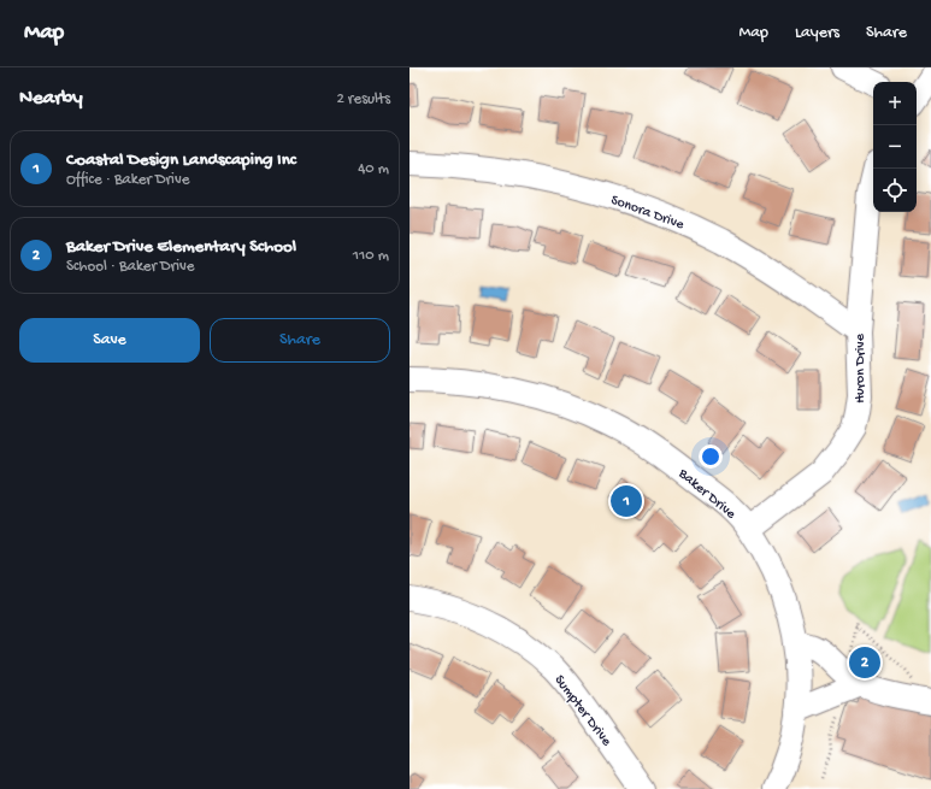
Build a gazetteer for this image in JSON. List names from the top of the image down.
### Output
{
  "streets": {
    "street": [
      "Sonora Drive",
      "Huron Drive",
      "Baker Drive",
      "Sumpter Drive"
    ]
  },
  "crossings": [
    ["Sonora Drive", "Huron Drive"],
    ["Huron Drive", "Baker Drive"]
  ],
  "page": {
    "header": "Map",
    "nav": ["Map", "Layers", "Share"],
    "heading": ["Nearby", "2 results"],
    "map_buttons": ["+", "−"],
    "list": [
      {
        "mark": "1",
        "name": "Coastal Design Landscaping Inc",
        "note": "Office · Baker Drive",
        "value": "40 m"
      },
      {
        "mark": "2",
        "name": "Baker Drive Elementary School",
        "note": "School · Baker Drive",
        "value": "110 m"
      }
    ],
    "buttons": ["Save", "Share"],
    "pins": ["1", "2"]
  }
}
